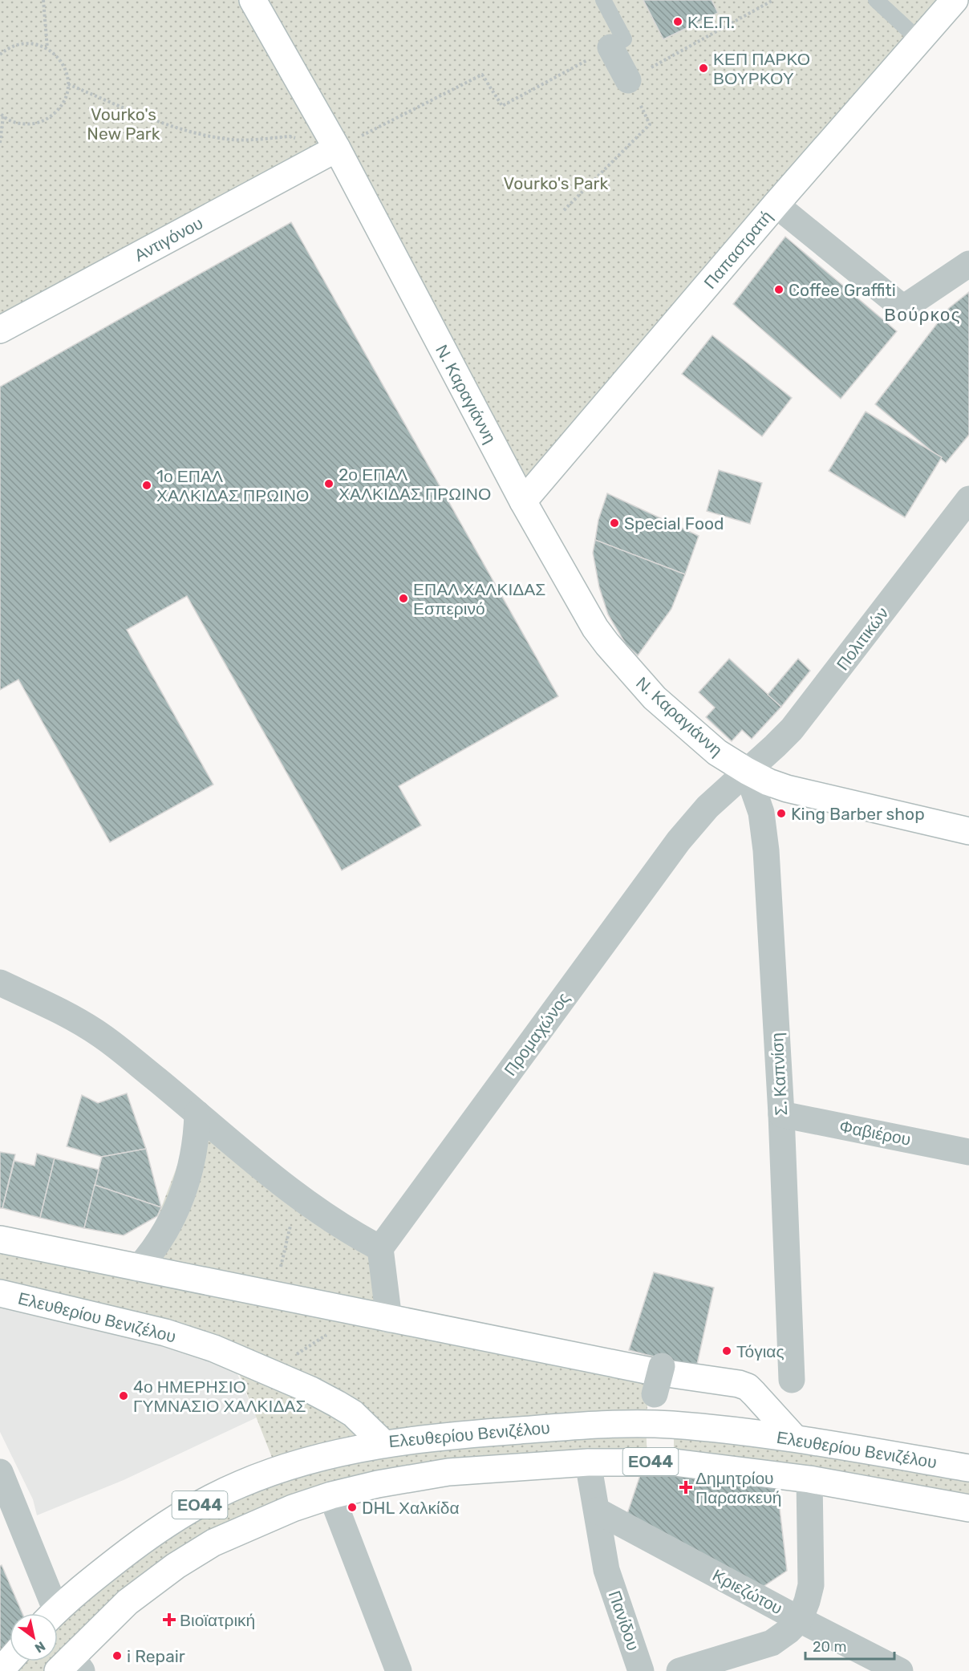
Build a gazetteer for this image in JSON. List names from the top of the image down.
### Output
{
  "streets": {
    "street": [
      "Αντιγόνου",
      "Παπαστρατή",
      "Ν. Καραγιάννη",
      "Πολιτικών",
      "Προμαχώνος",
      "Σ. Καπνίση",
      "Φαβιέρου",
      "Ελευθερίου Βενιζέλου",
      "ΕΟ44",
      "Κριεζώτου",
      "Πανίδου"
    ]
  },
  "crossings": [
    ["Αντιγόνου", "Ν. Καραγιάννη"],
    ["Παπαστρατή", "Ν. Καραγιάννη"],
    ["Ν. Καραγιάννη", "Πολιτικών"],
    ["Ν. Καραγιάννη", "Προμαχώνος"],
    ["Ν. Καραγιάννη", "Σ. Καπνίση"],
    ["Πολιτικών", "Προμαχώνος"],
    ["Πολιτικών", "Σ. Καπνίση"],
    ["Προμαχώνος", "Σ. Καπνίση"],
    ["Σ. Καπνίση", "Φαβιέρου"],
    ["Ελευθερίου Βενιζέλου", "ΕΟ44"],
    ["ΕΟ44", "Πανίδου"],
    ["Κριεζώτου", "Πανίδου"]
  ],
  "districts": ["Βούρκος"],
  "parks": ["Vourko's New Park", "Vourko's Park"],
  "places": {
    "other": [
      "Κ.Ε.Π.",
      "ΚΕΠ ΠΑΡΚΟ ΒΟΥΡΚΟΥ",
      "Coffee Graffiti",
      "2ο ΕΠΑΛ ΧΑΛΚΙΔΑΣ ΠΡΩΙΝΟ",
      "1ο ΕΠΑΛ ΧΑΛΚΙΔΑΣ ΠΡΩΙΝΟ",
      "Special Food",
      "ΕΠΑΛ ΧΑΛΚΙΔΑΣ Εσπερινό",
      "King Barber shop",
      "Τόγιας",
      "4ο ΗΜΕΡΗΣΙΟ ΓΥΜΝΑΣΙΟ ΧΑΛΚΙΔΑΣ",
      "DHL Χαλκίδα",
      "i Repair"
    ],
    "health": ["Δημητρίου Παρασκευή", "Βιοϊατρική"]
  },
  "scale_bar": "20 m",
  "north": "bottom right"
}
